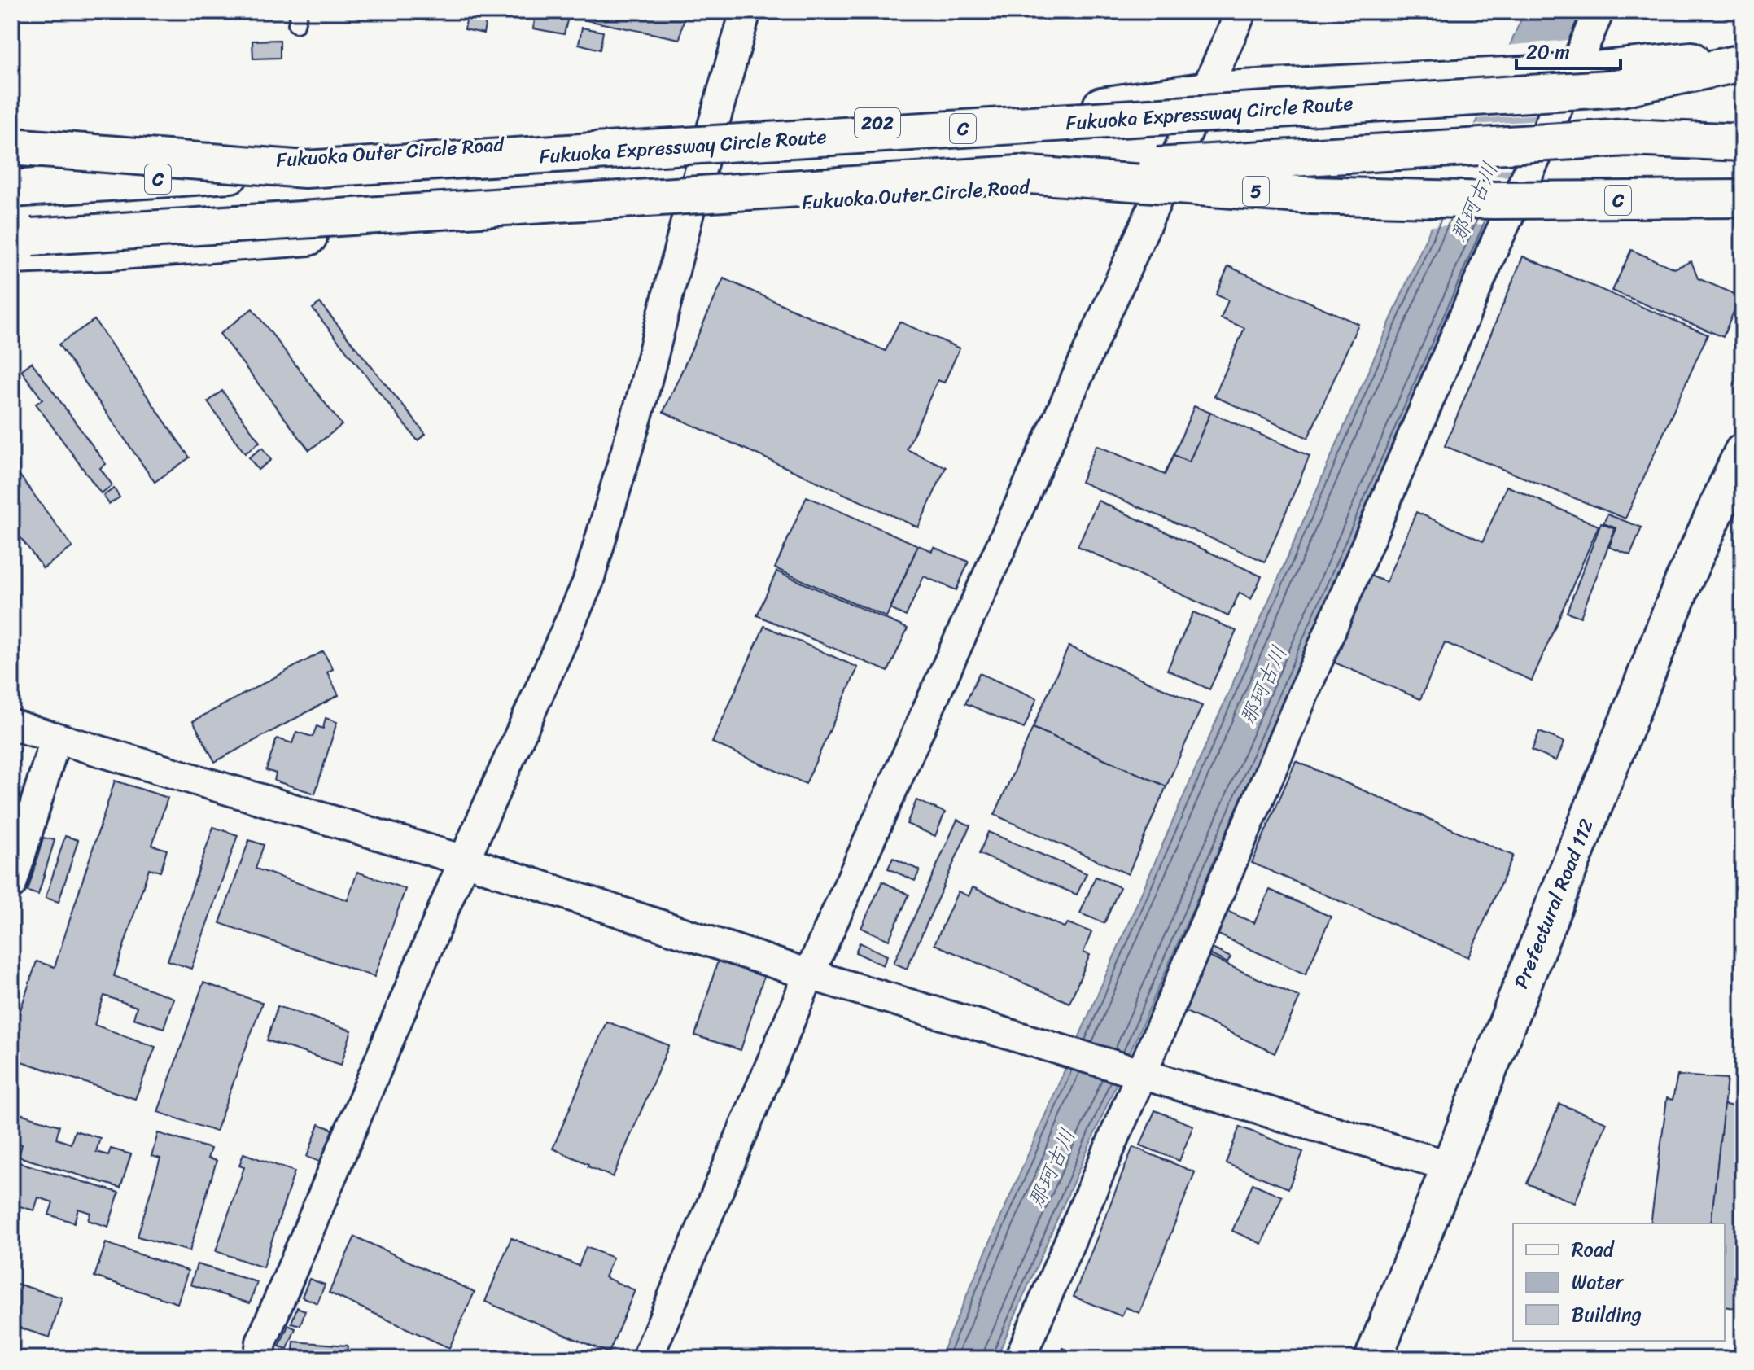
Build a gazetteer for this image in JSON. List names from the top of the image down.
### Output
{
  "streets": {
    "main road": [
      "Fukuoka Expressway Circle Route",
      "202",
      "C",
      "Fukuoka Outer Circle Road",
      "5",
      "Prefectural Road 112"
    ]
  },
  "crossings": [
    ["C", "5"]
  ],
  "water": ["那珂古川"],
  "legend": ["Road", "Water", "Building"],
  "scale_bar": "20 m"
}
